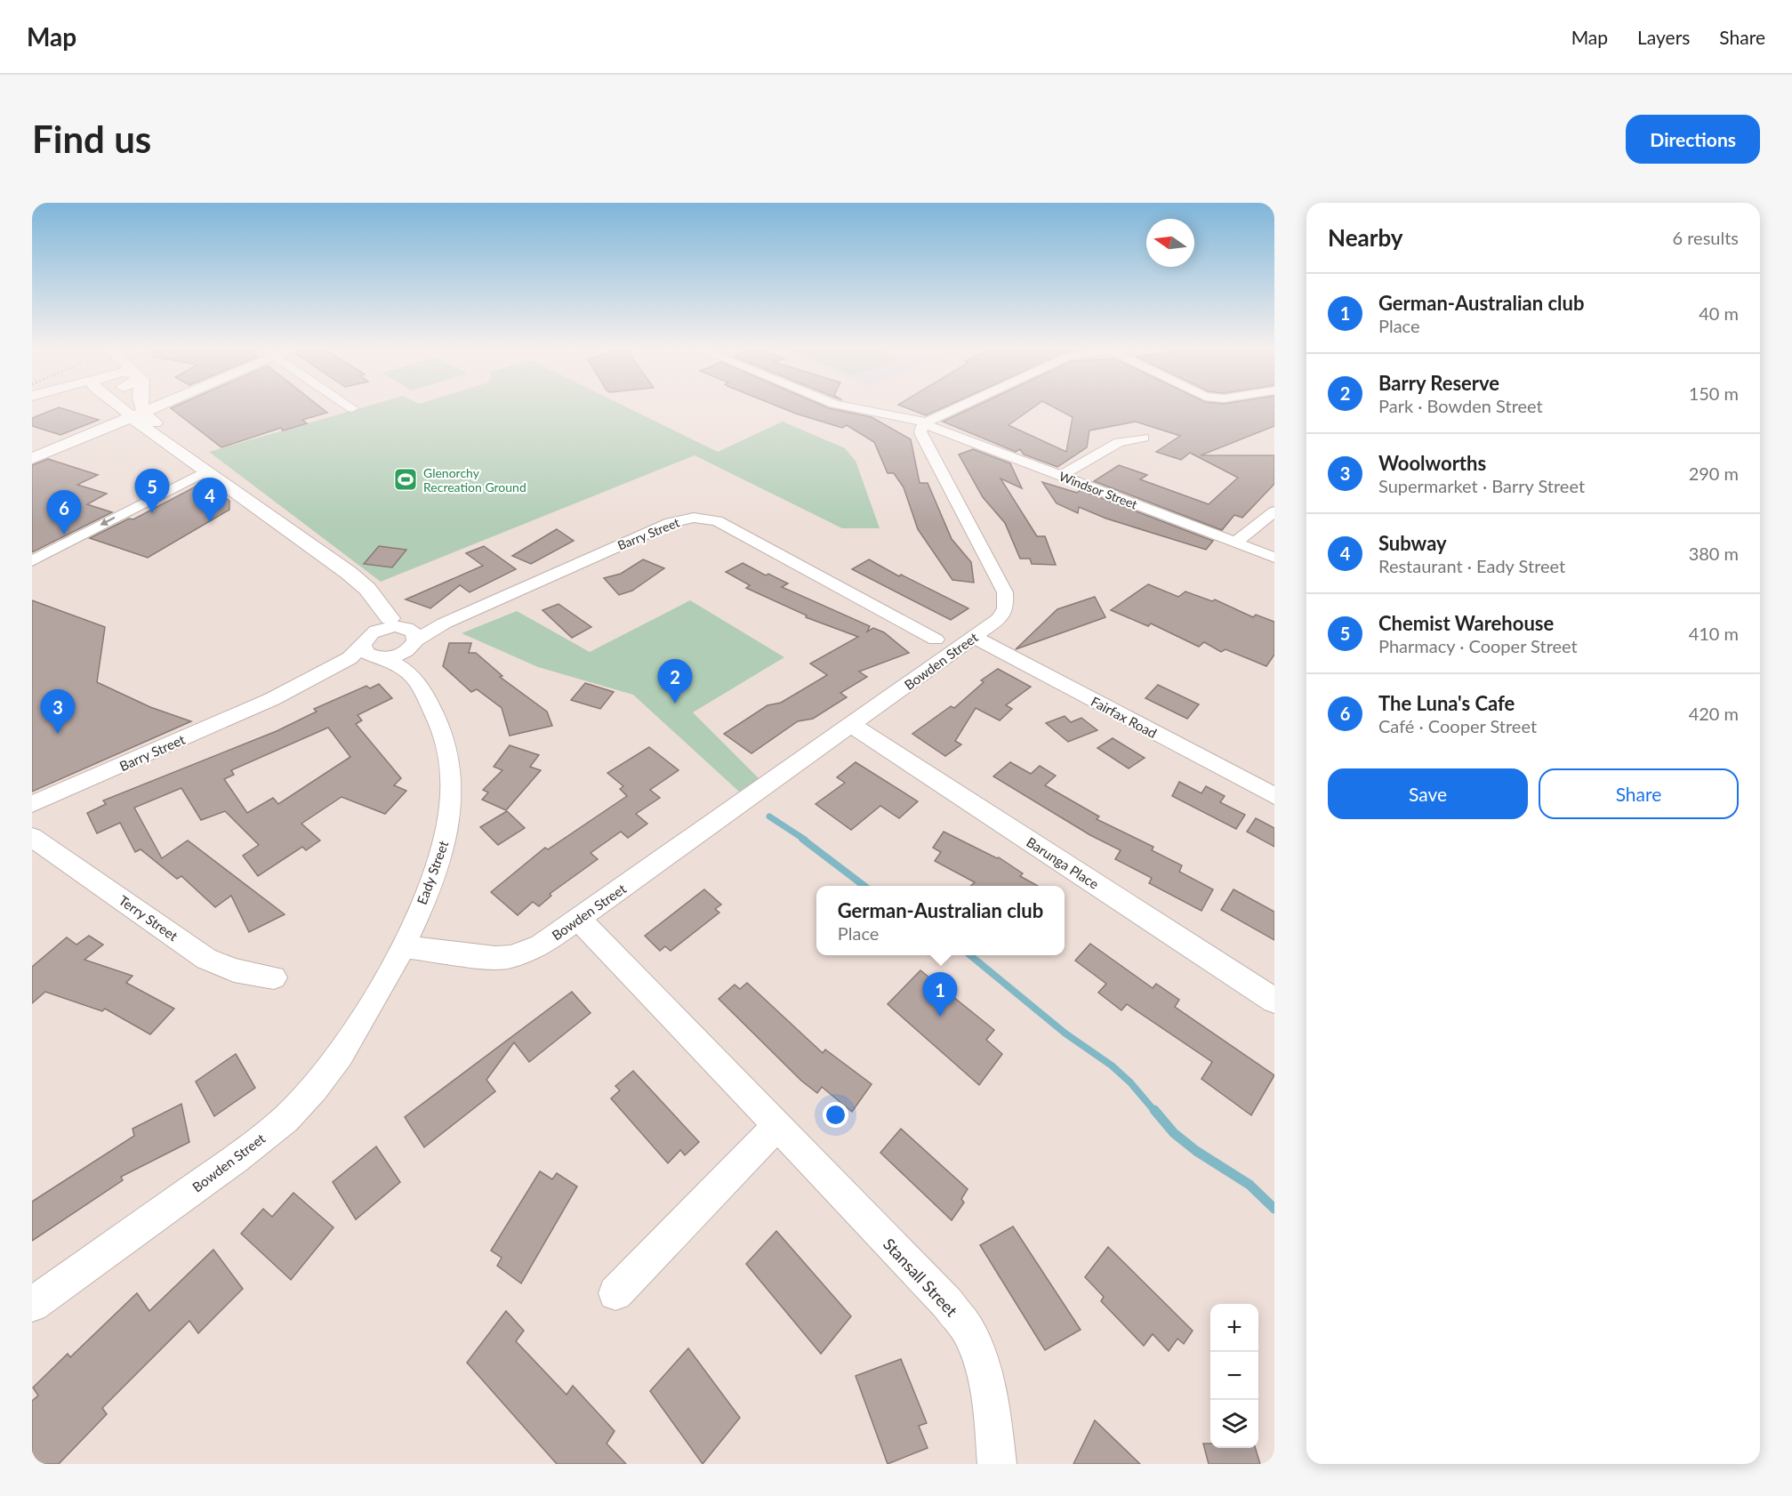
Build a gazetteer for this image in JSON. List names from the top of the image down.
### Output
{
  "streets": {
    "main road": ["Eady Street"],
    "street": [
      "Windsor Street",
      "Barry Street",
      "Bowden Street",
      "Fairfax Road",
      "Barunga Place",
      "Terry Street",
      "Stansall Street"
    ]
  },
  "crossings": [
    ["Windsor Street", "Bowden Street"],
    ["Barry Street", "Eady Street"],
    ["Bowden Street", "Fairfax Road"],
    ["Bowden Street", "Barunga Place"],
    ["Bowden Street", "Eady Street"],
    ["Bowden Street", "Stansall Street"]
  ],
  "places": {
    "sports": ["Glenorchy Recreation Ground"]
  },
  "north": "left",
  "page": {
    "header": "Map",
    "nav": ["Map", "Layers", "Share"],
    "buttons": [
      "Directions",
      ["Save", "Share"]
    ],
    "title": "Find us",
    "heading": ["Nearby", "6 results"],
    "list": [
      {
        "mark": "1",
        "name": "German-Australian club",
        "note": "Place",
        "value": "40 m"
      },
      {
        "mark": "2",
        "name": "Barry Reserve",
        "note": "Park · Bowden Street",
        "value": "150 m"
      },
      {
        "mark": "3",
        "name": "Woolworths",
        "note": "Supermarket · Barry Street",
        "value": "290 m"
      },
      {
        "mark": "4",
        "name": "Subway",
        "note": "Restaurant · Eady Street",
        "value": "380 m"
      },
      {
        "mark": "5",
        "name": "Chemist Warehouse",
        "note": "Pharmacy · Cooper Street",
        "value": "410 m"
      },
      {
        "mark": "6",
        "name": "The Luna's Cafe",
        "note": "Café · Cooper Street",
        "value": "420 m"
      }
    ],
    "pins": [
      "5",
      "4",
      "6",
      "2",
      "3",
      "1"
    ],
    "popup": ["German-Australian club", "Place"],
    "map_buttons": ["+", "−"]
  }
}
